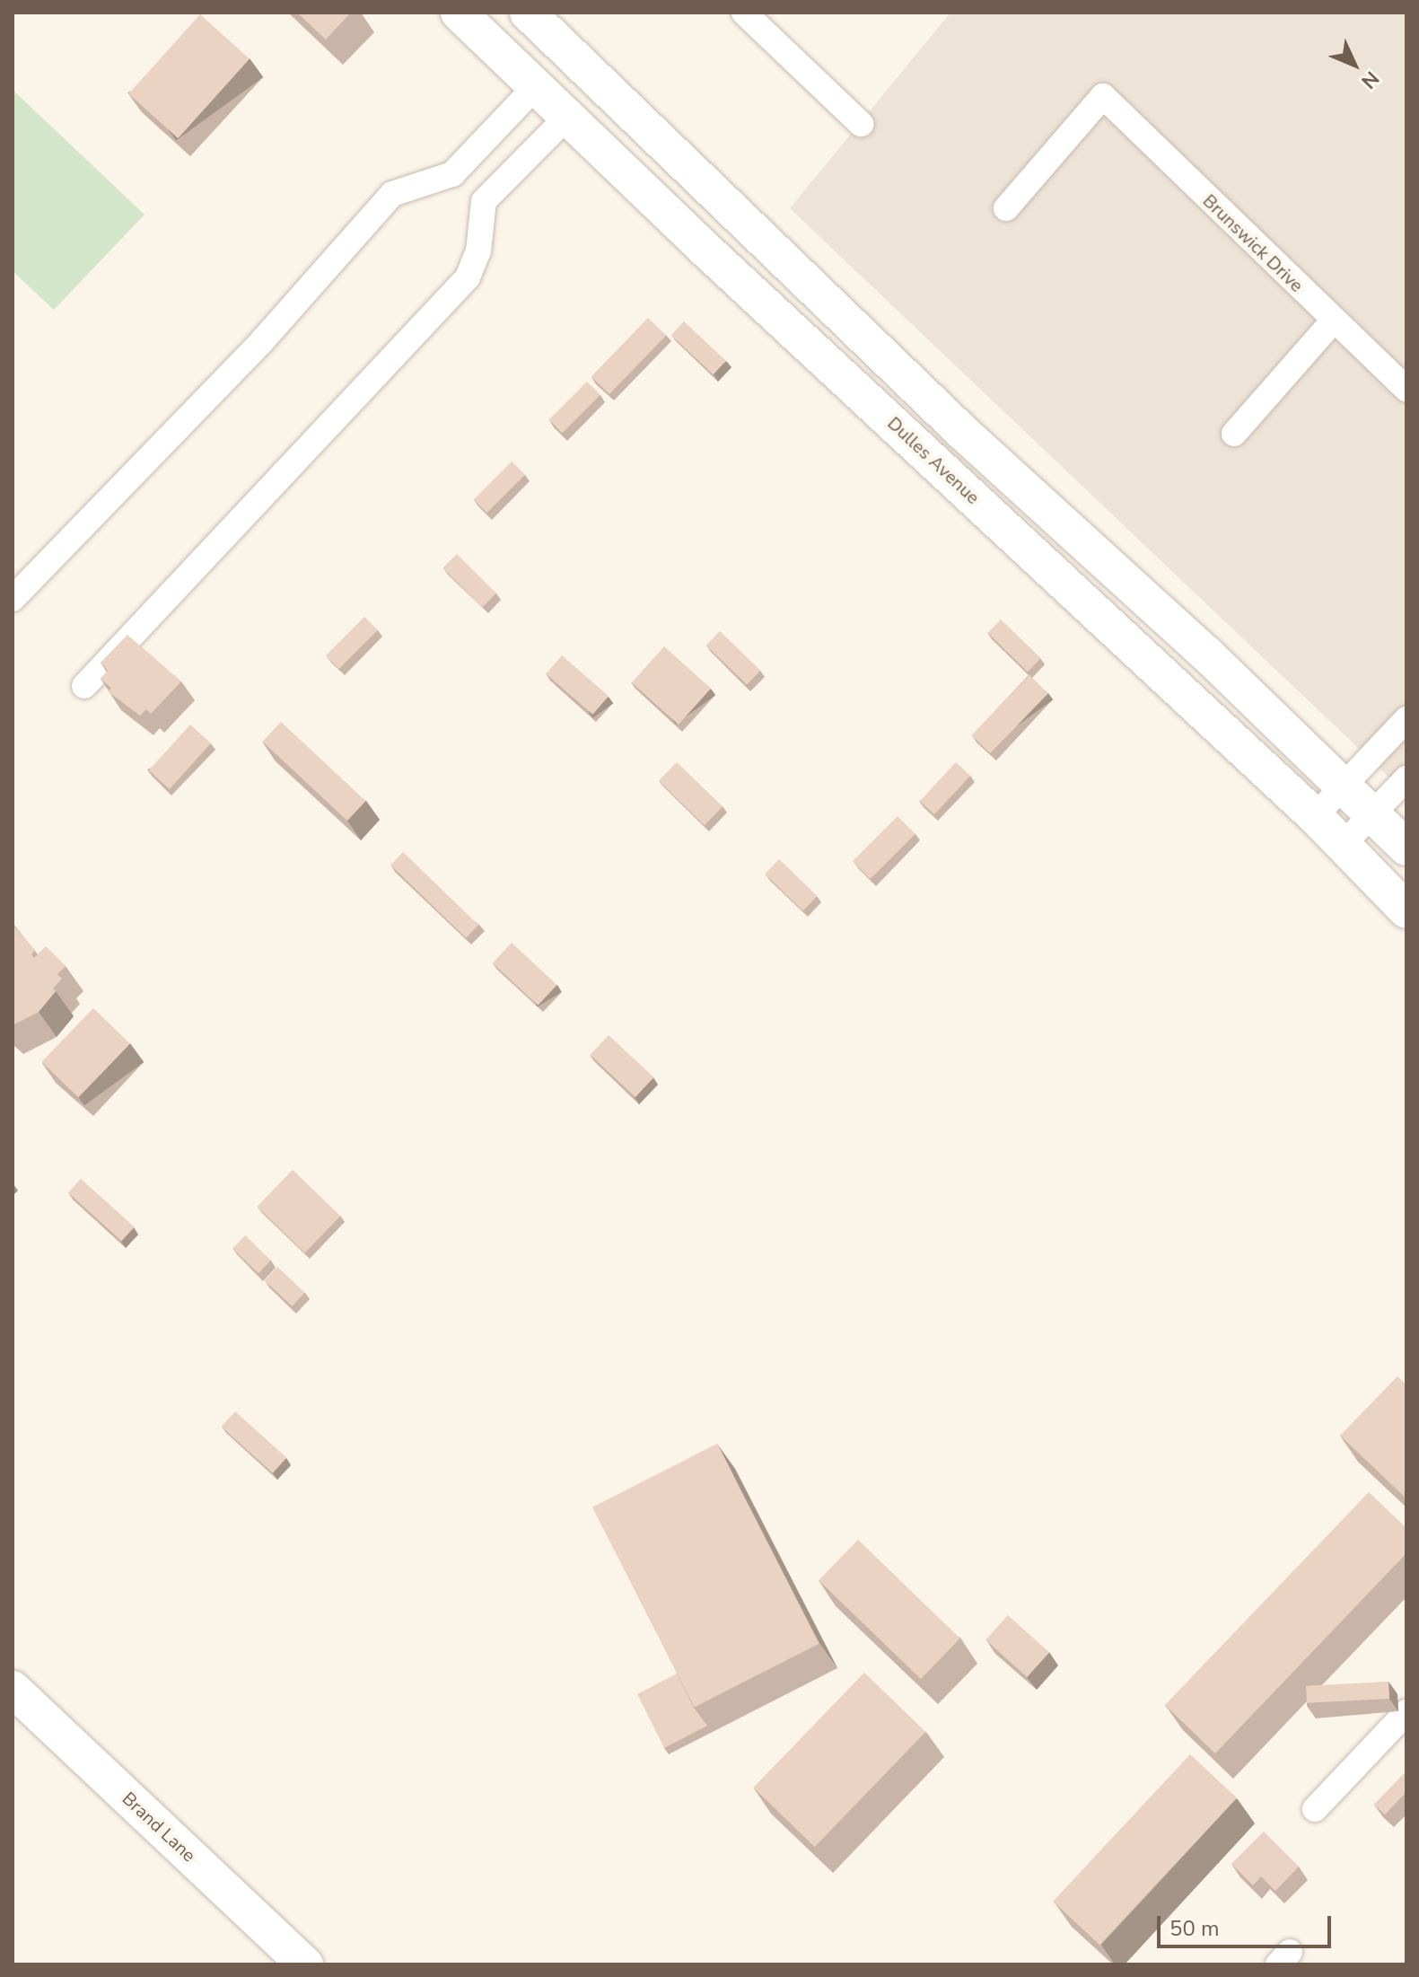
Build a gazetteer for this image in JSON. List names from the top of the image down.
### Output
{
  "streets": {
    "main road": ["Dulles Avenue", "Brand Lane"],
    "street": ["Brunswick Drive"]
  },
  "scale_bar": "50 m",
  "north": "bottom right"
}
